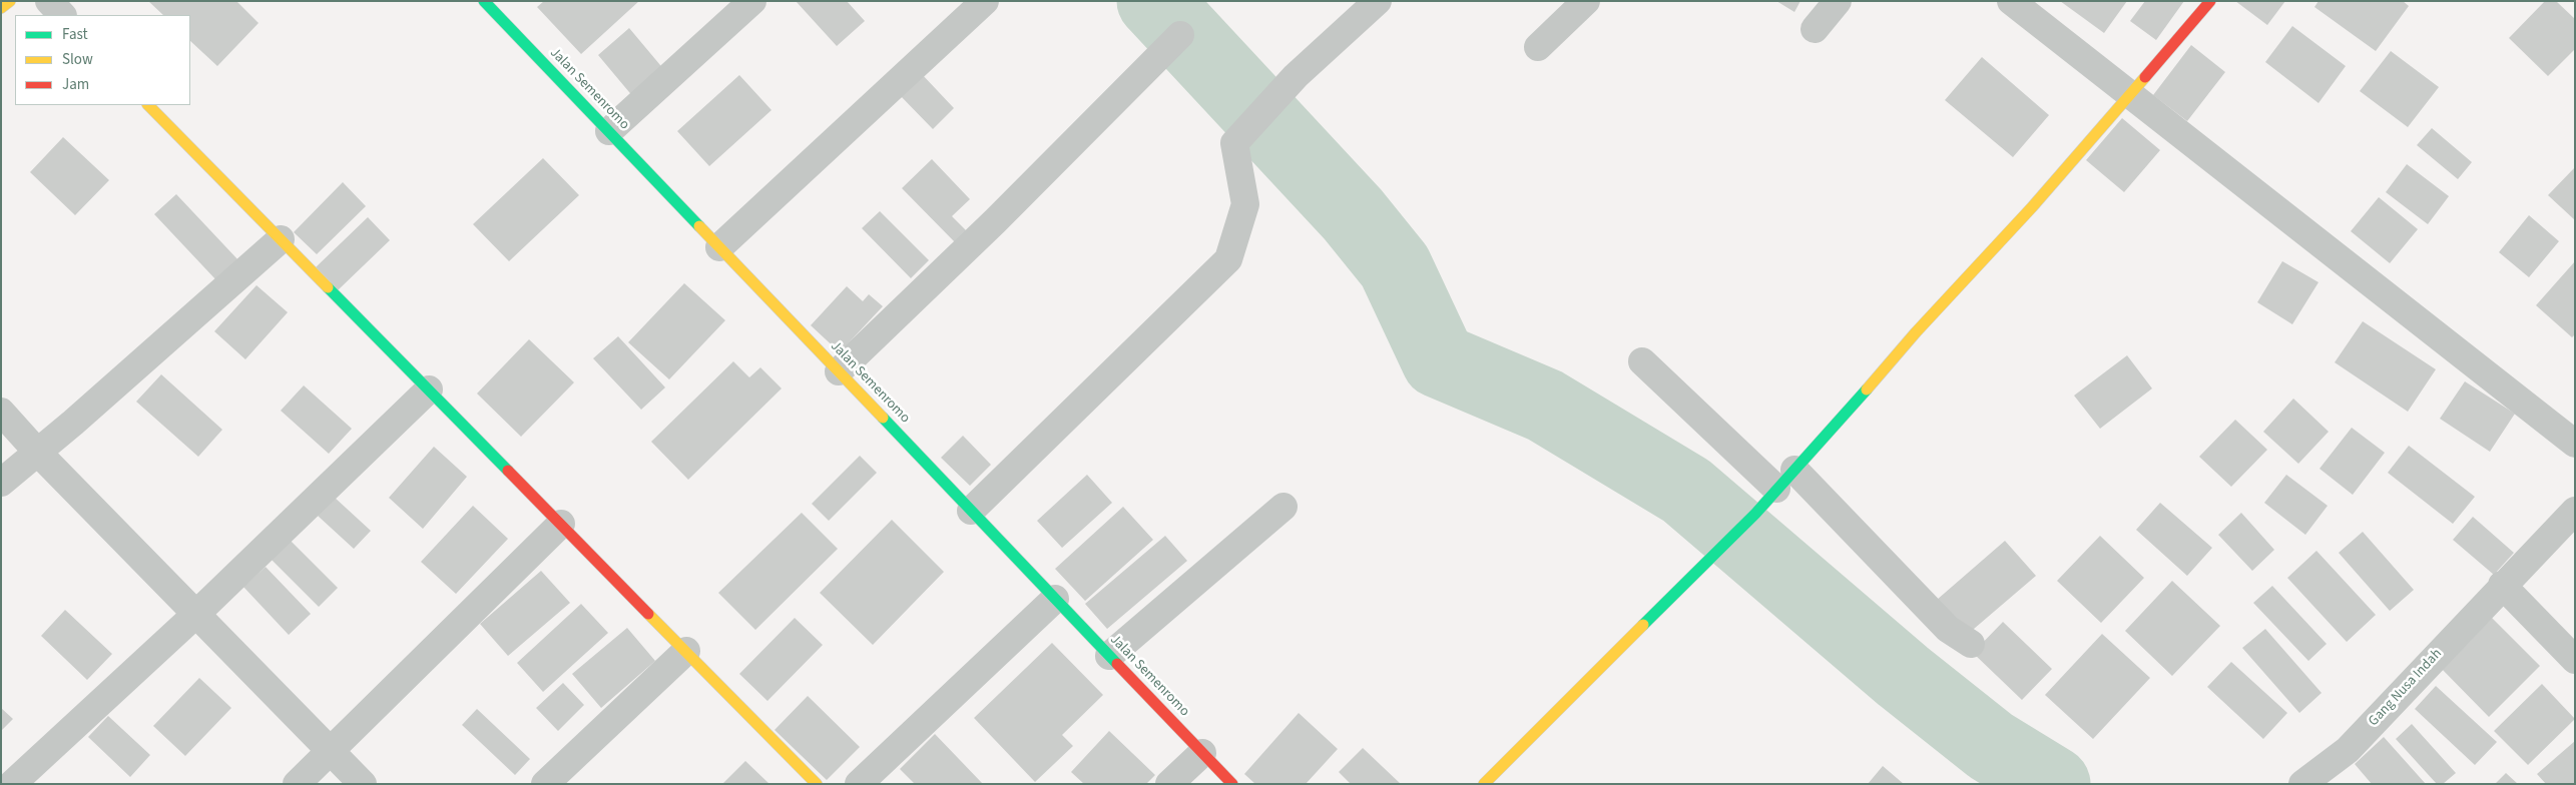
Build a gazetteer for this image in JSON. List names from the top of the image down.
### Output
{
  "streets": {
    "street": ["Jalan Semenromo", "Gang Nusa Indah"]
  },
  "legend": ["Fast", "Slow", "Jam"]
}
